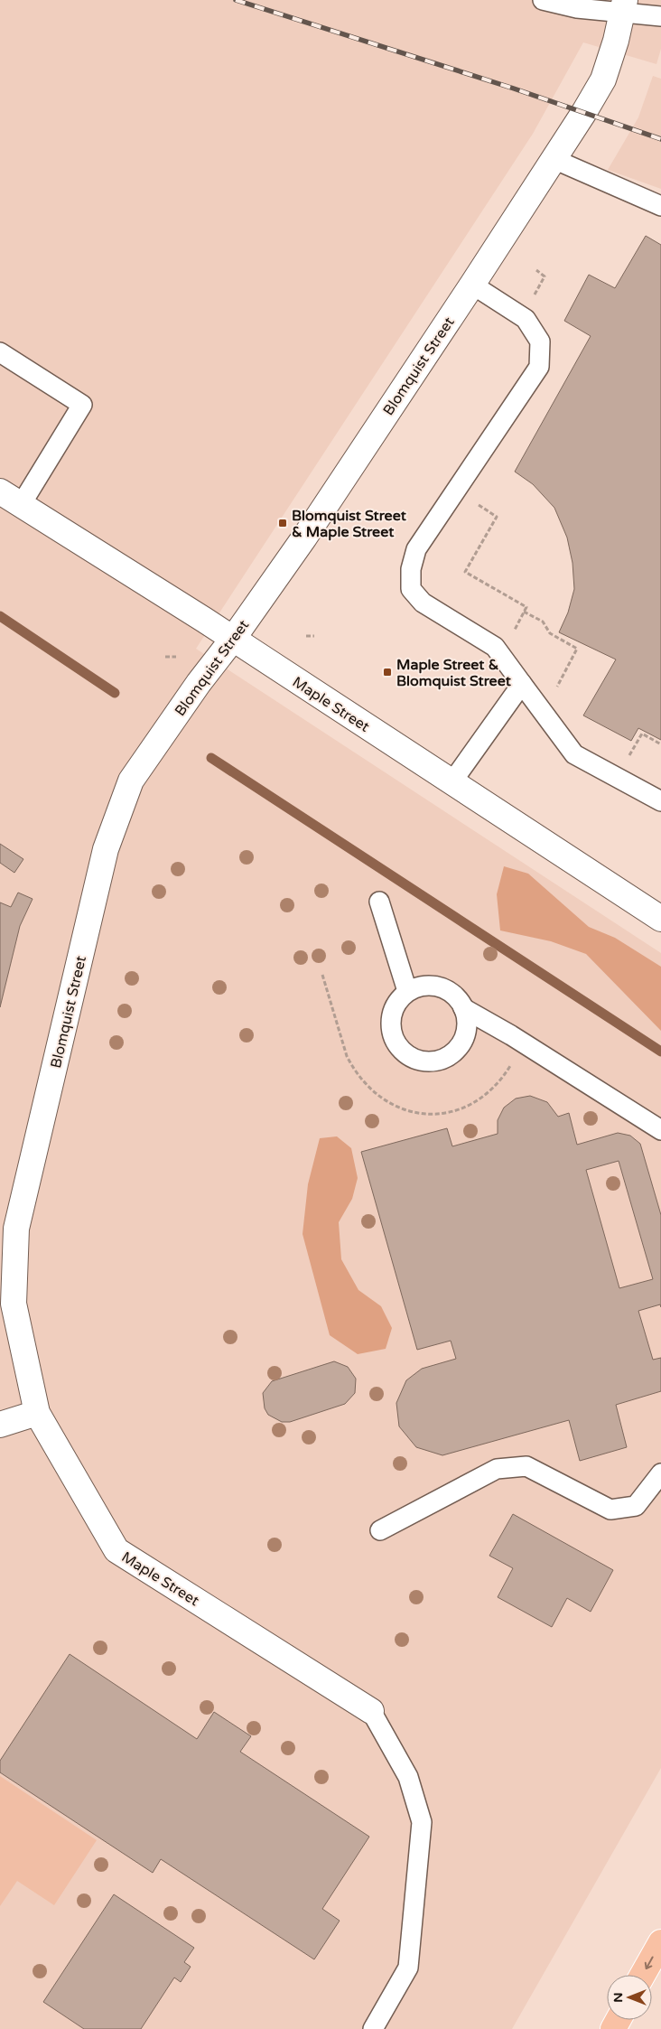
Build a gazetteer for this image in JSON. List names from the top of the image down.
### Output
{
  "streets": {
    "street": ["Blomquist Street", "Maple Street"]
  },
  "crossings": [
    ["Blomquist Street", "Maple Street"]
  ],
  "places": {
    "transit": ["Blomquist Street & Maple Street", "Maple Street & Blomquist Street"]
  },
  "north": "left"
}
